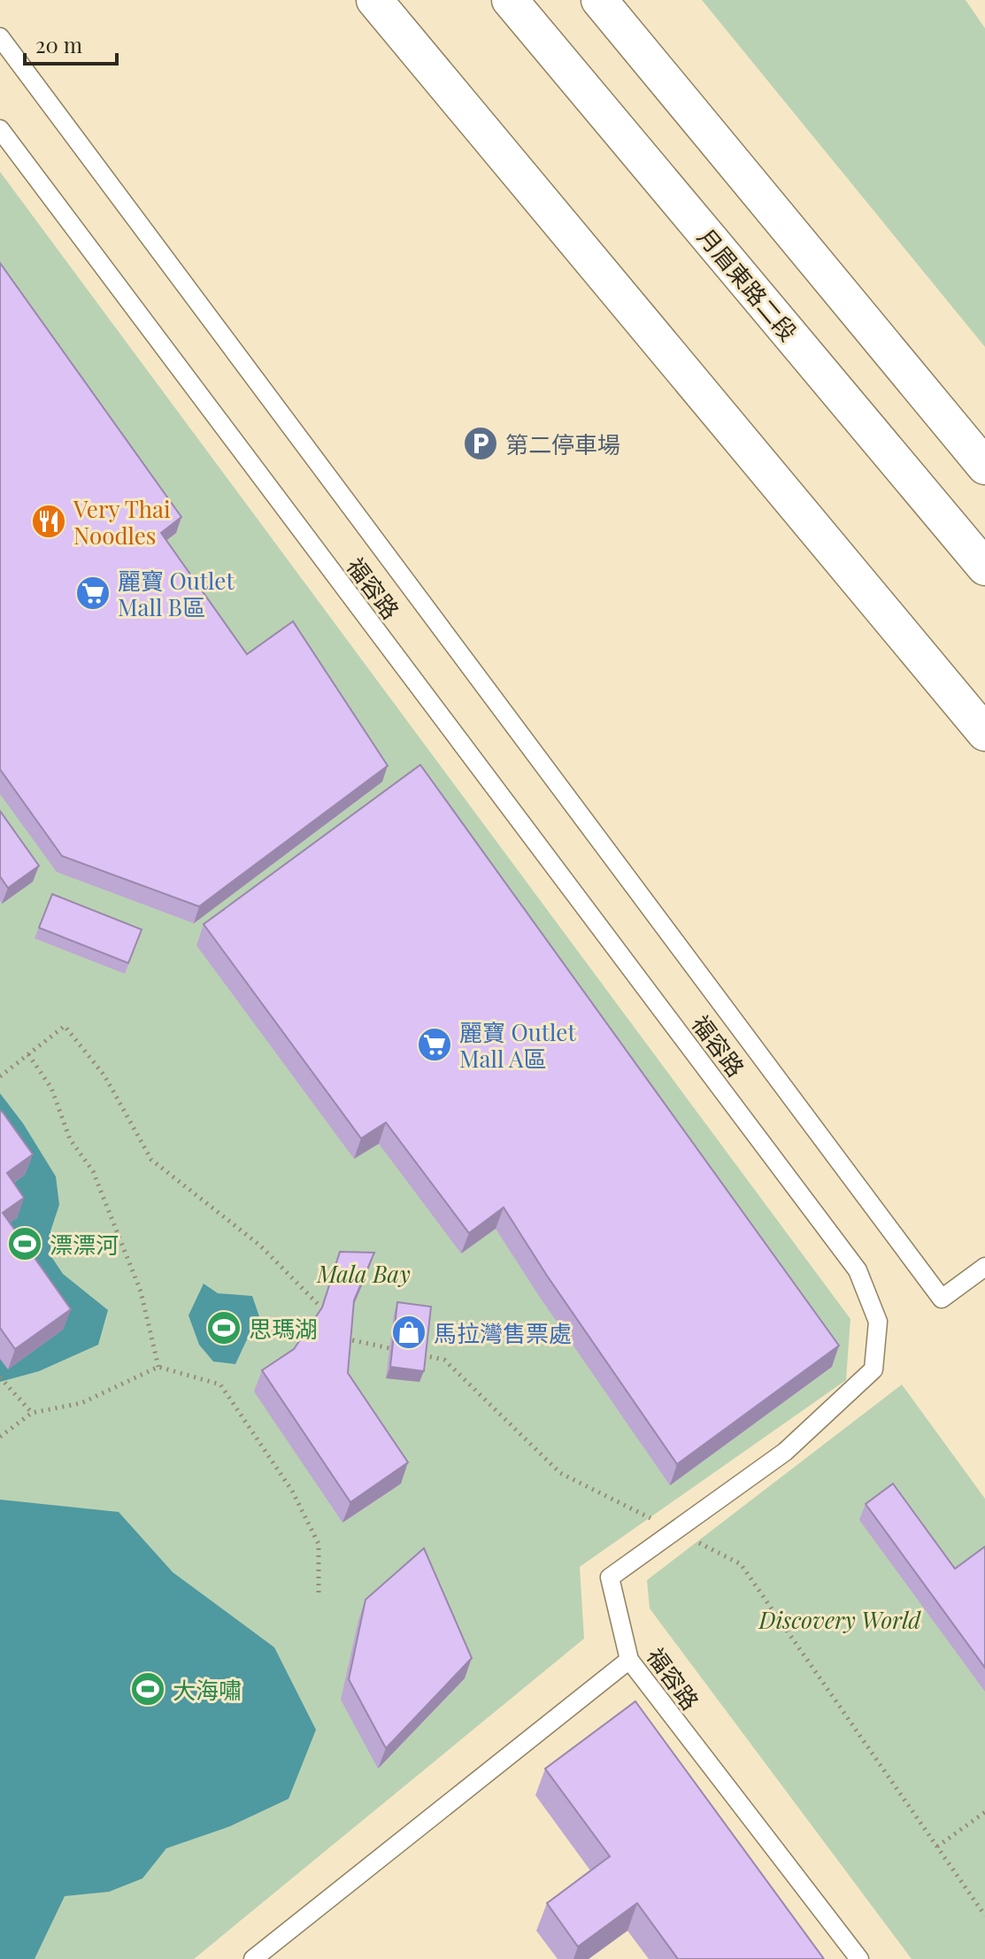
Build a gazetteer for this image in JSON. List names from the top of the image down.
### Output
{
  "streets": {
    "street": ["月眉東路二段"],
    "lane": ["福容路"]
  },
  "parks": ["Mala Bay", "Discovery World"],
  "places": {
    "parking": ["第二停車場"],
    "restaurant": ["Very Thai Noodles"],
    "supermarket": ["麗寶 Outlet Mall B區", "麗寶 Outlet Mall A區"],
    "sports": ["漂漂河", "思瑪湖", "大海嘯"],
    "shop": ["馬拉灣售票處"]
  },
  "scale_bar": "20 m"
}
